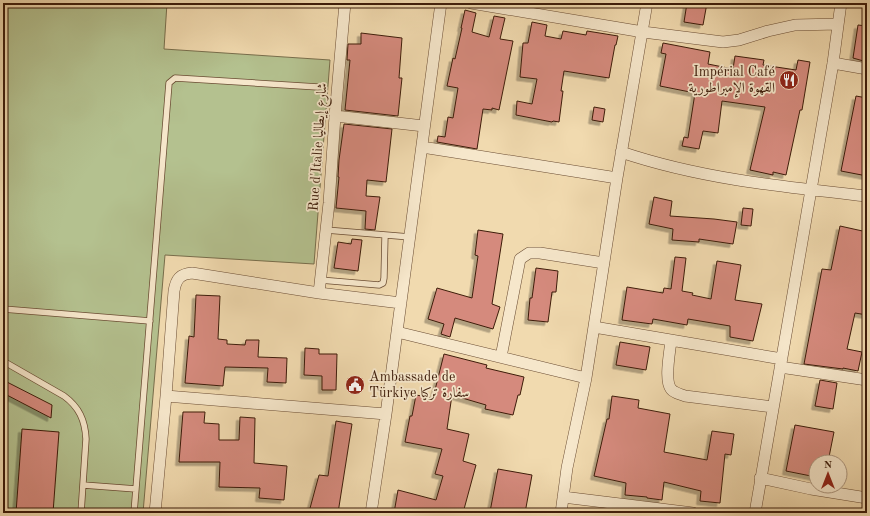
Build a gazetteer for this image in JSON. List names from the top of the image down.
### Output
{
  "streets": {
    "street": ["Rue d'Italie شارع إيطاليا"]
  },
  "places": {
    "restaurant": ["Impérial Café القهوة الإمبراطورية"],
    "public building": ["Ambassade de Türkiye سفارة تركيا"]
  },
  "north": "top"
}
